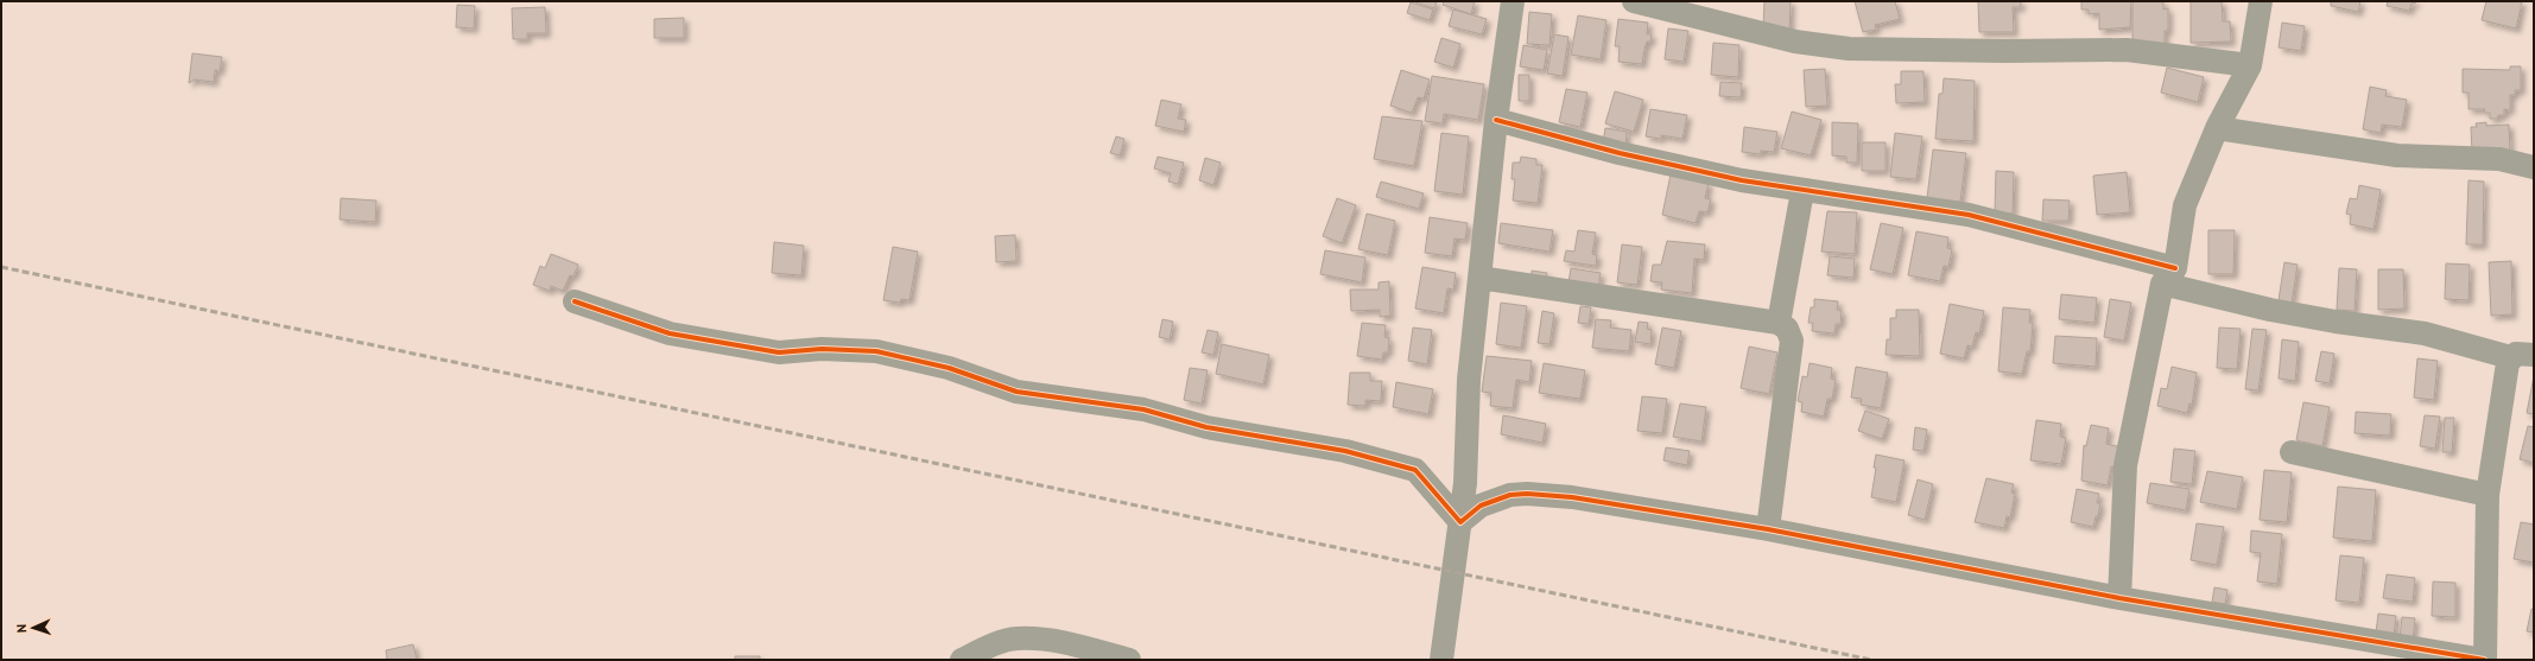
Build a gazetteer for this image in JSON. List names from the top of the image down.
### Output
{
  "north": "left"
}
